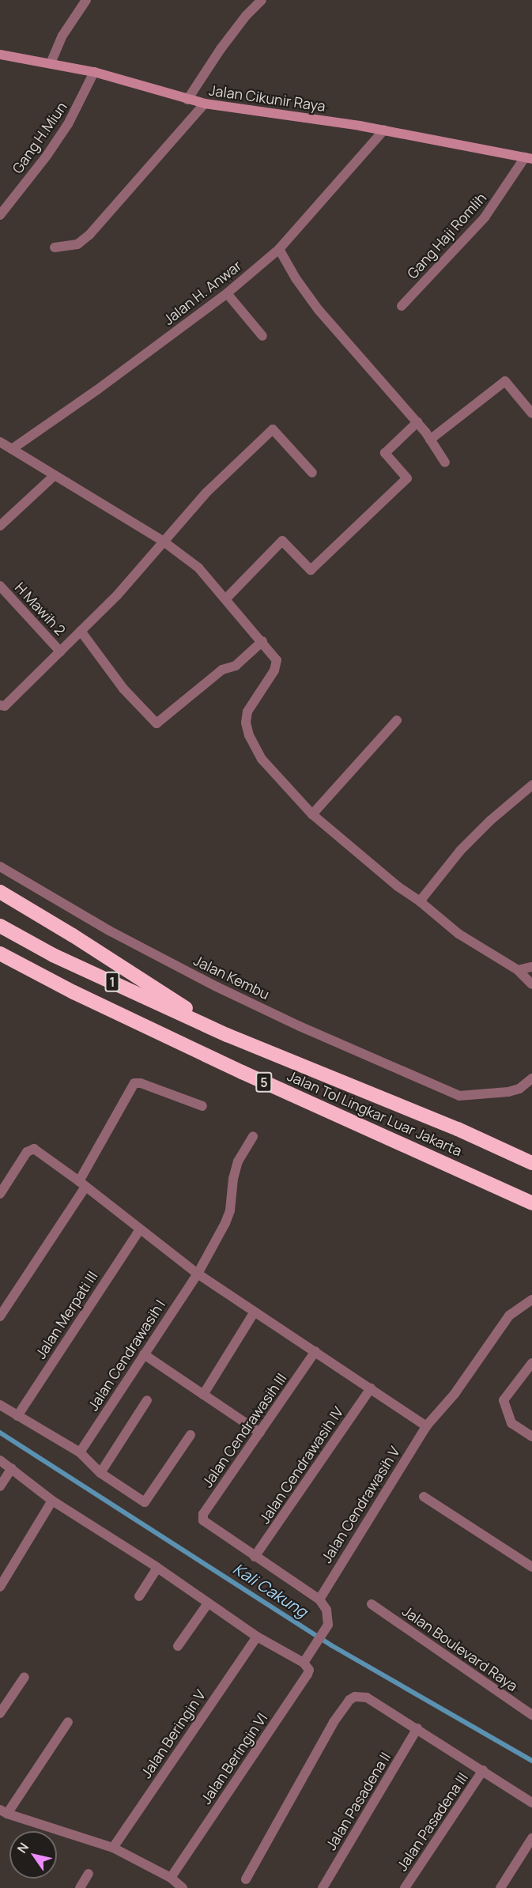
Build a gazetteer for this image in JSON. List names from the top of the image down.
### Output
{
  "streets": {
    "highway": ["1", "5", "Jalan Tol Lingkar Luar Jakarta"],
    "street": [
      "Jalan Cikunir Raya",
      "Gang H.Miun",
      "Gang Haji Romlih",
      "Jalan H. Anwar",
      "H Mawih 2",
      "Jalan Kembu",
      "Jalan Merpati III",
      "Jalan Cendrawasih I",
      "Jalan Cendrawasih III",
      "Jalan Cendrawasih IV",
      "Jalan Cendrawasih V",
      "Jalan Boulevard Raya",
      "Jalan Beringin V",
      "Jalan Beringin VI",
      "Jalan Pasadena II",
      "Jalan Pasadena III"
    ]
  },
  "crossings": [
    ["Jalan Cikunir Raya", "Gang H.Miun"],
    ["Jalan Cikunir Raya", "Gang Haji Romlih"],
    ["Jalan Cikunir Raya", "Jalan H. Anwar"],
    ["Jalan Cendrawasih III", "Jalan Cendrawasih IV"]
  ],
  "water": ["Kali Cakung"],
  "north": "top left"
}
